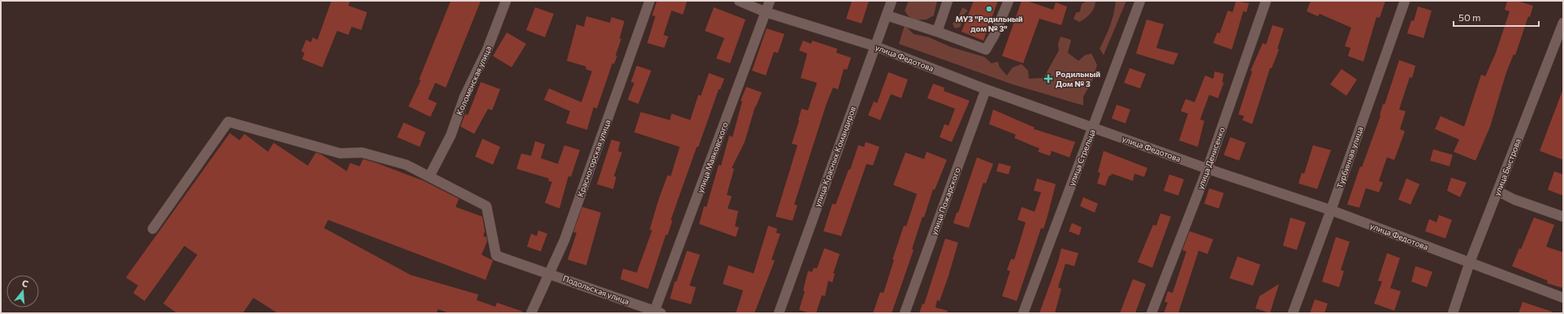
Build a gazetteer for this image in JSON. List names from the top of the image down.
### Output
{
  "streets": {
    "street": [
      "улица Федотова",
      "Коломенская улица",
      "улица Красных Командиров",
      "улица Маяковского",
      "улица Стрельца",
      "Турбинная улица",
      "Красногорская улица",
      "улица Денисенко",
      "улица Быстрова",
      "улица Пожарского",
      "Подольская улица"
    ]
  },
  "crossings": [
    ["улица Федотова", "улица Красных Командиров"],
    ["улица Федотова", "улица Маяковского"],
    ["улица Федотова", "улица Стрельца"],
    ["улица Федотова", "Турбинная улица"],
    ["улица Федотова", "улица Денисенко"],
    ["улица Федотова", "улица Быстрова"],
    ["улица Федотова", "улица Пожарского"],
    ["Коломенская улица", "Подольская улица"],
    ["улица Маяковского", "Подольская улица"],
    ["Красногорская улица", "Подольская улица"]
  ],
  "places": {
    "other": ["МУЗ \"Родильный дом № 3\""],
    "health": ["Родильный Дом № 3"]
  },
  "scale_bar": "50 m",
  "north": "top"
}
